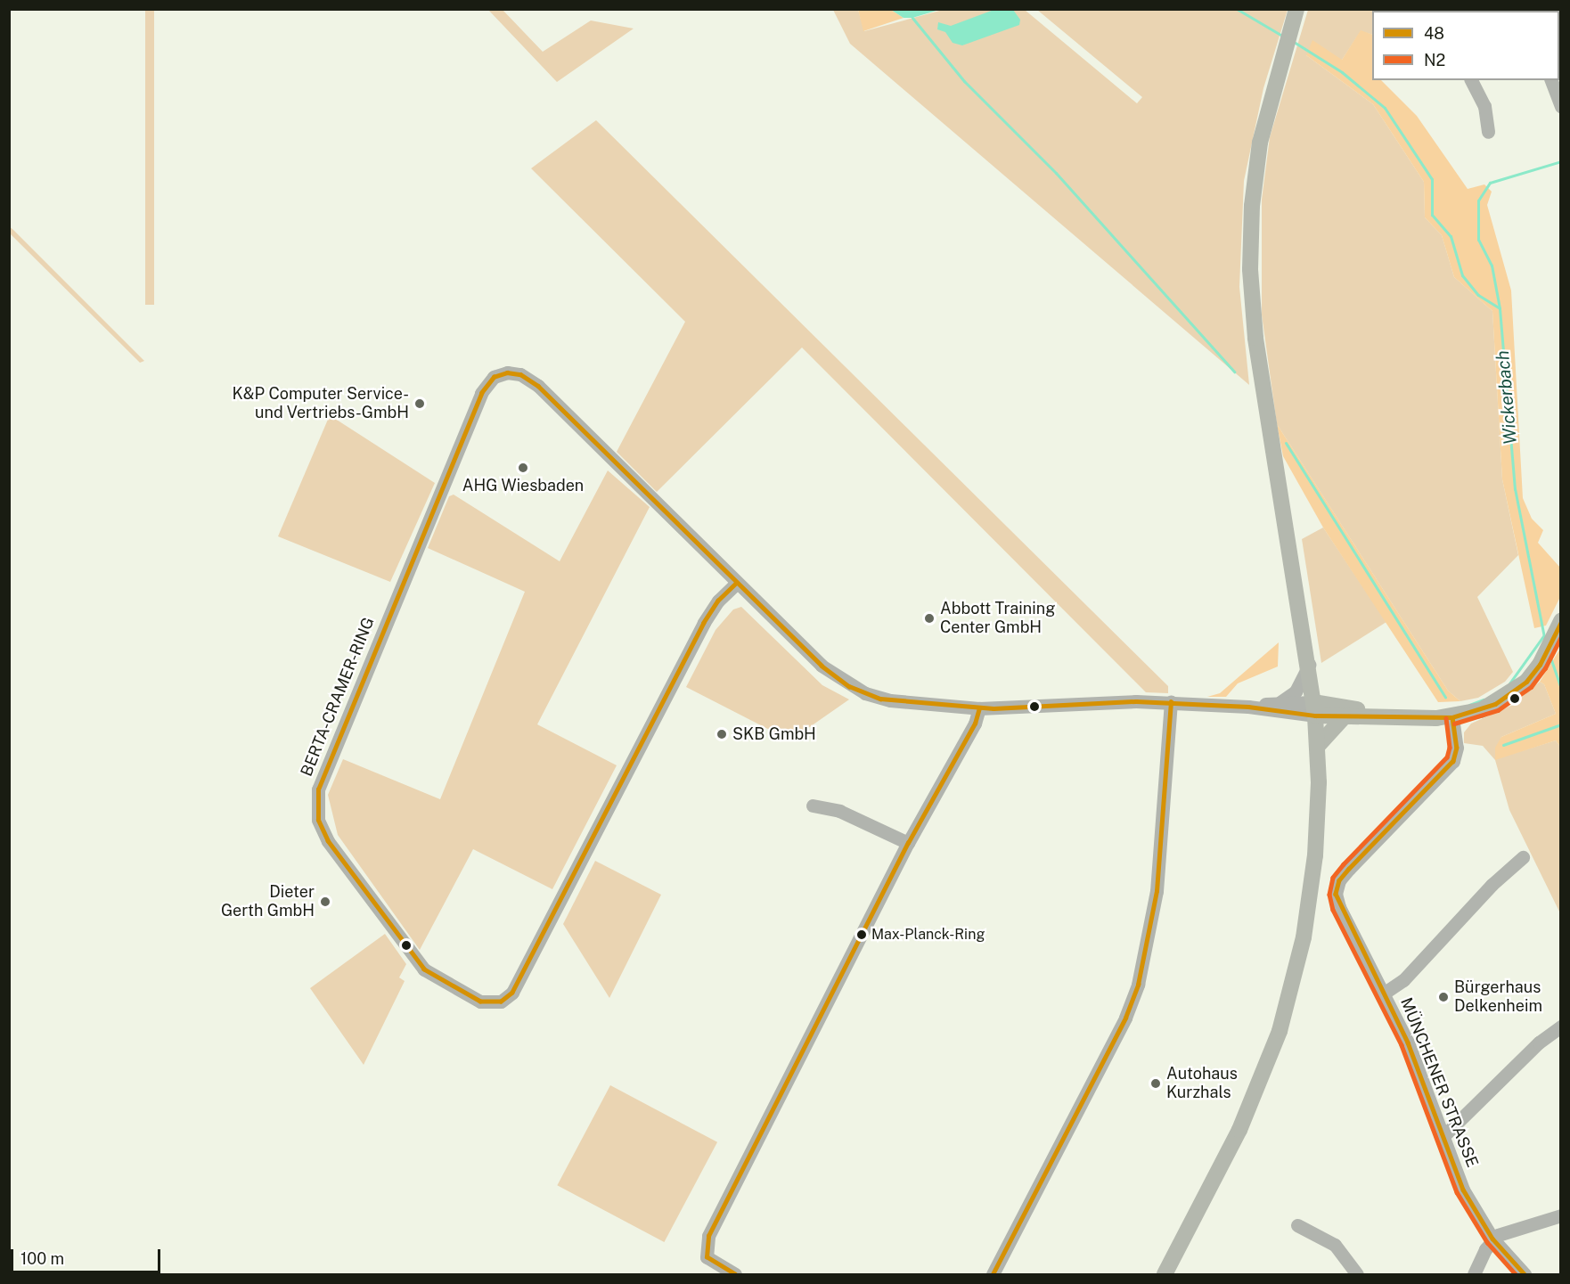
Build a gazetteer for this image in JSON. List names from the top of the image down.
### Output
{
  "streets": {
    "street": ["BERTA-CRAMER-RING", "MÜNCHENER STRASSE"]
  },
  "water": ["Wickerbach"],
  "places": [
    "K&P Computer Service- und Vertriebs-GmbH",
    "AHG Wiesbaden",
    "Abbott Training Center GmbH",
    "SKB GmbH",
    "Dieter Gerth GmbH",
    "Max-Planck-Ring",
    "Bürgerhaus Delkenheim",
    "Autohaus Kurzhals"
  ],
  "lines": ["transit line 48", "transit line N2"],
  "legend": ["48", "N2"],
  "scale_bar": "100 m"
}
